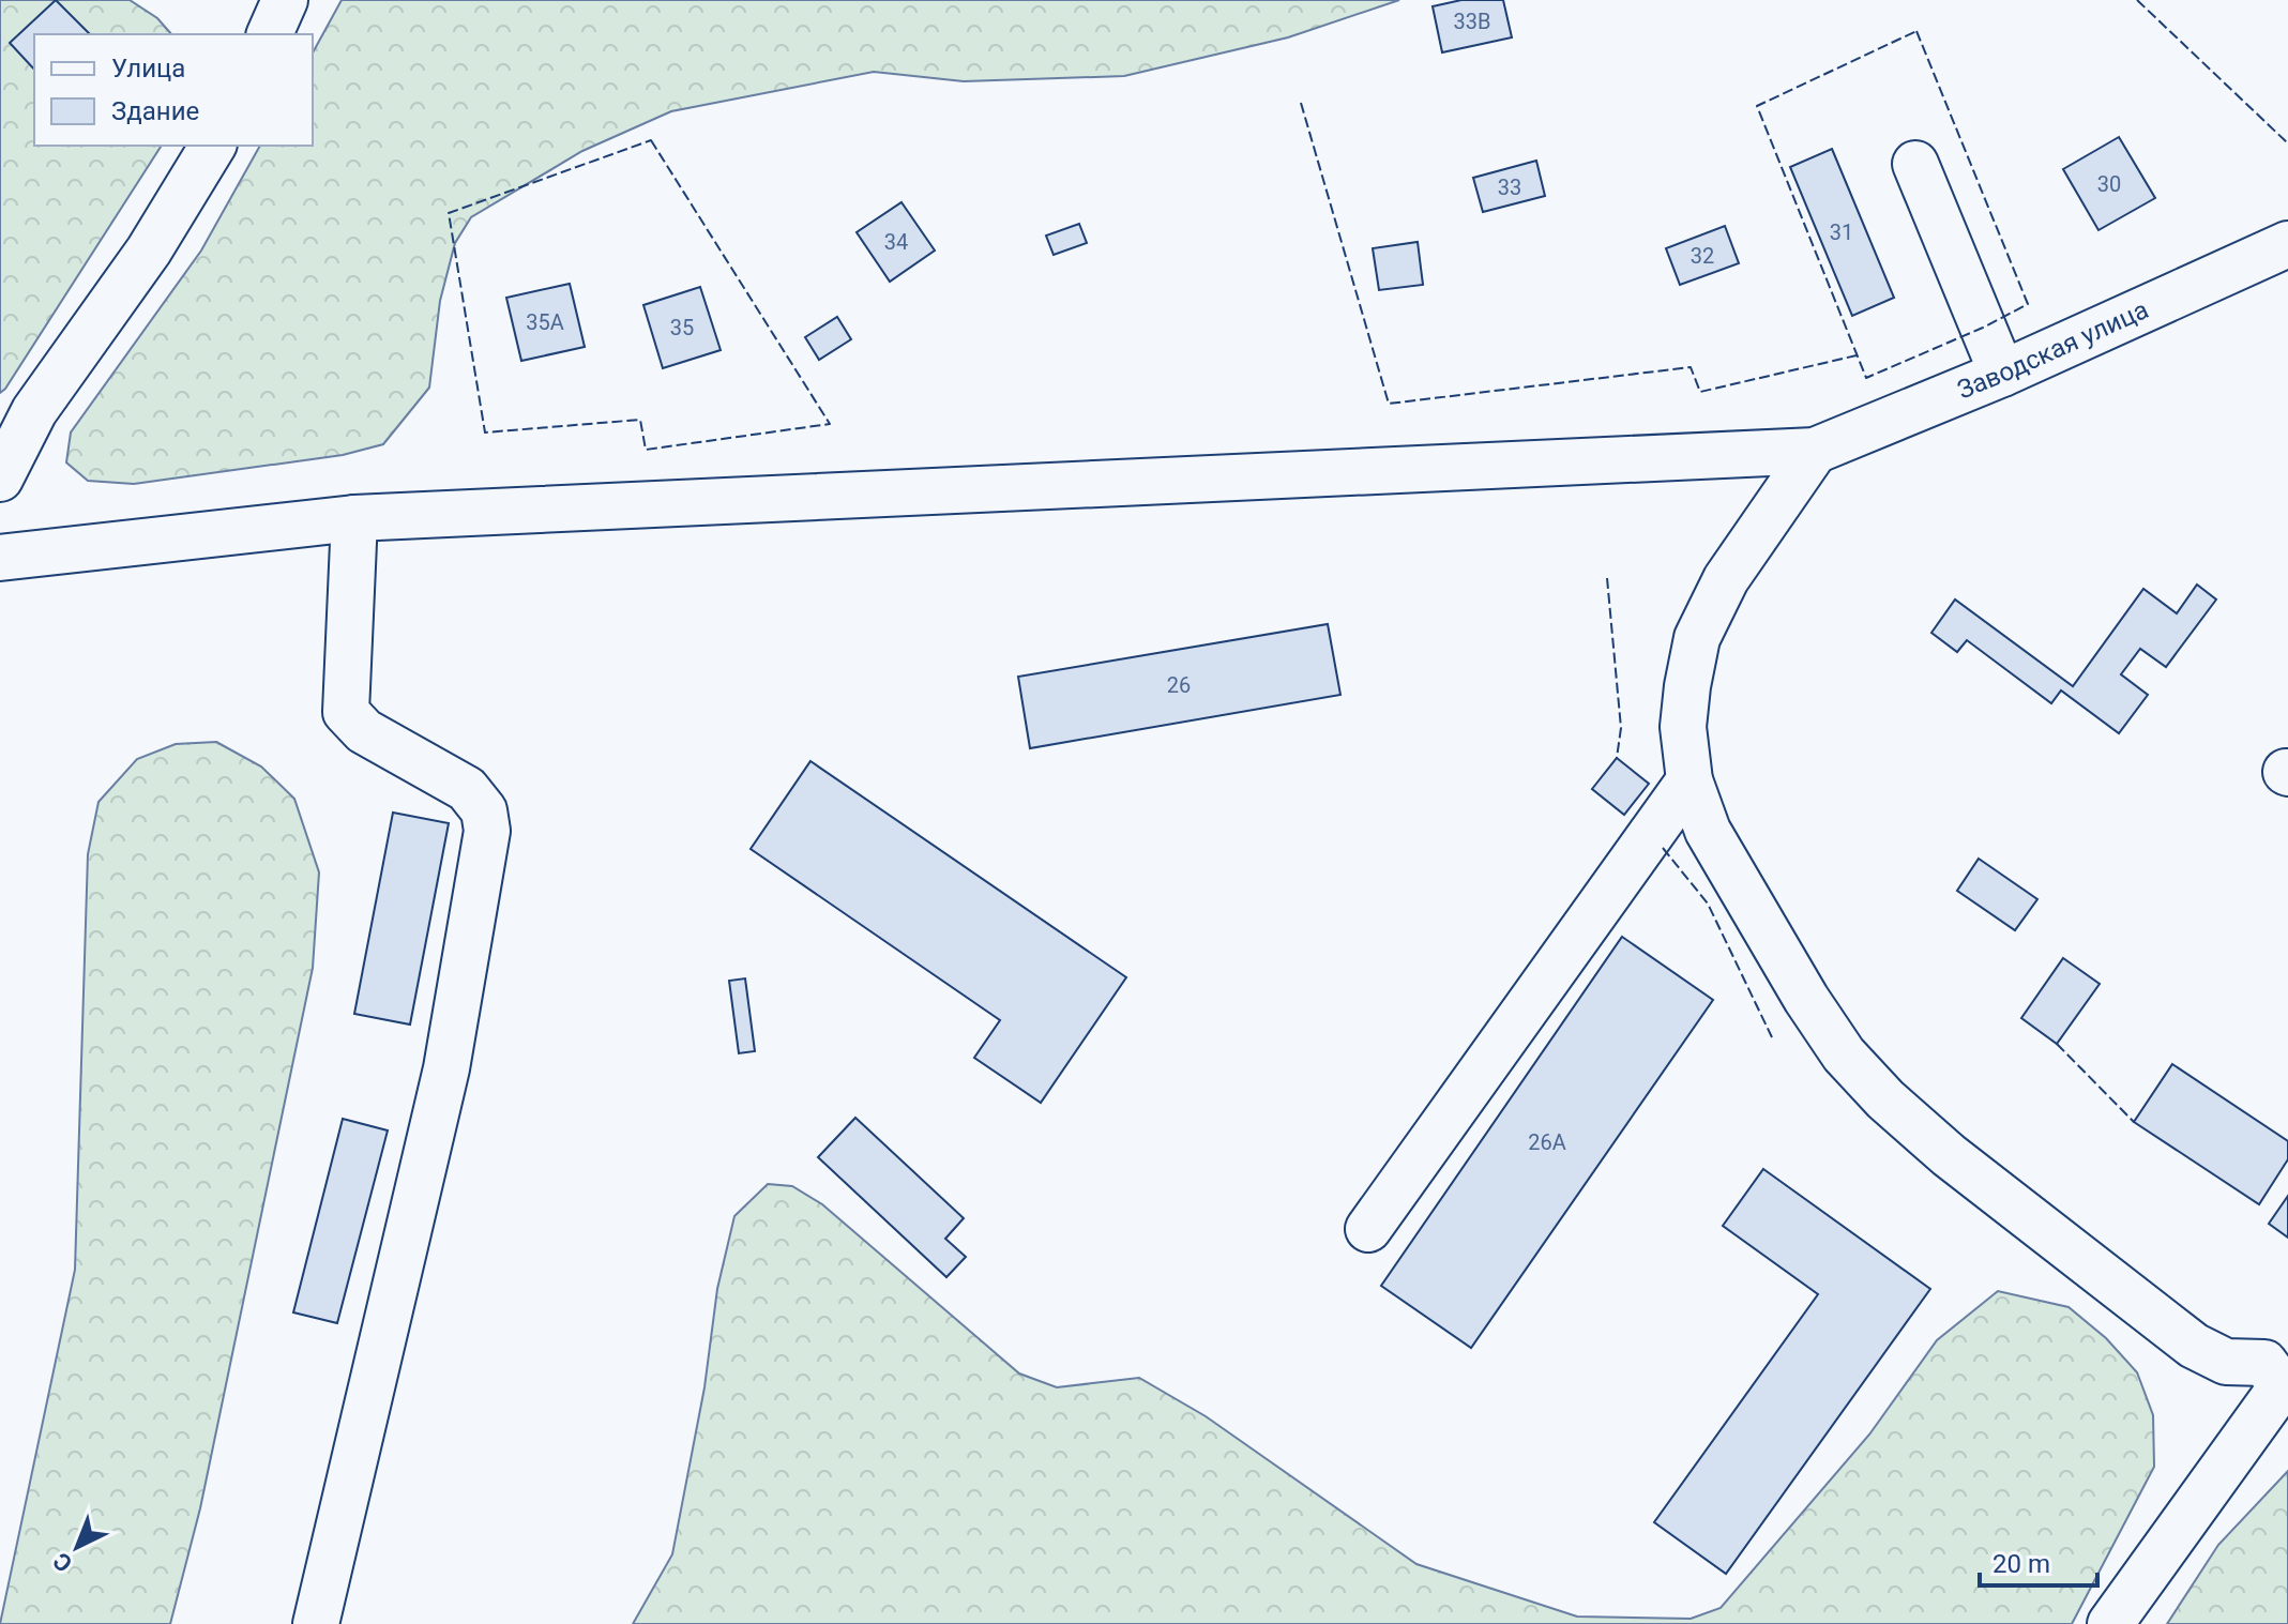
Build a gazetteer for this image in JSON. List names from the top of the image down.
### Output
{
  "streets": {
    "street": ["Заводская улица"]
  },
  "house_numbers": [
    "33В",
    "30",
    "33",
    "31",
    "34",
    "32",
    "35А",
    "35",
    "26",
    "26А"
  ],
  "legend": ["Улица", "Здание"],
  "scale_bar": "20 m",
  "north": "bottom left"
}
